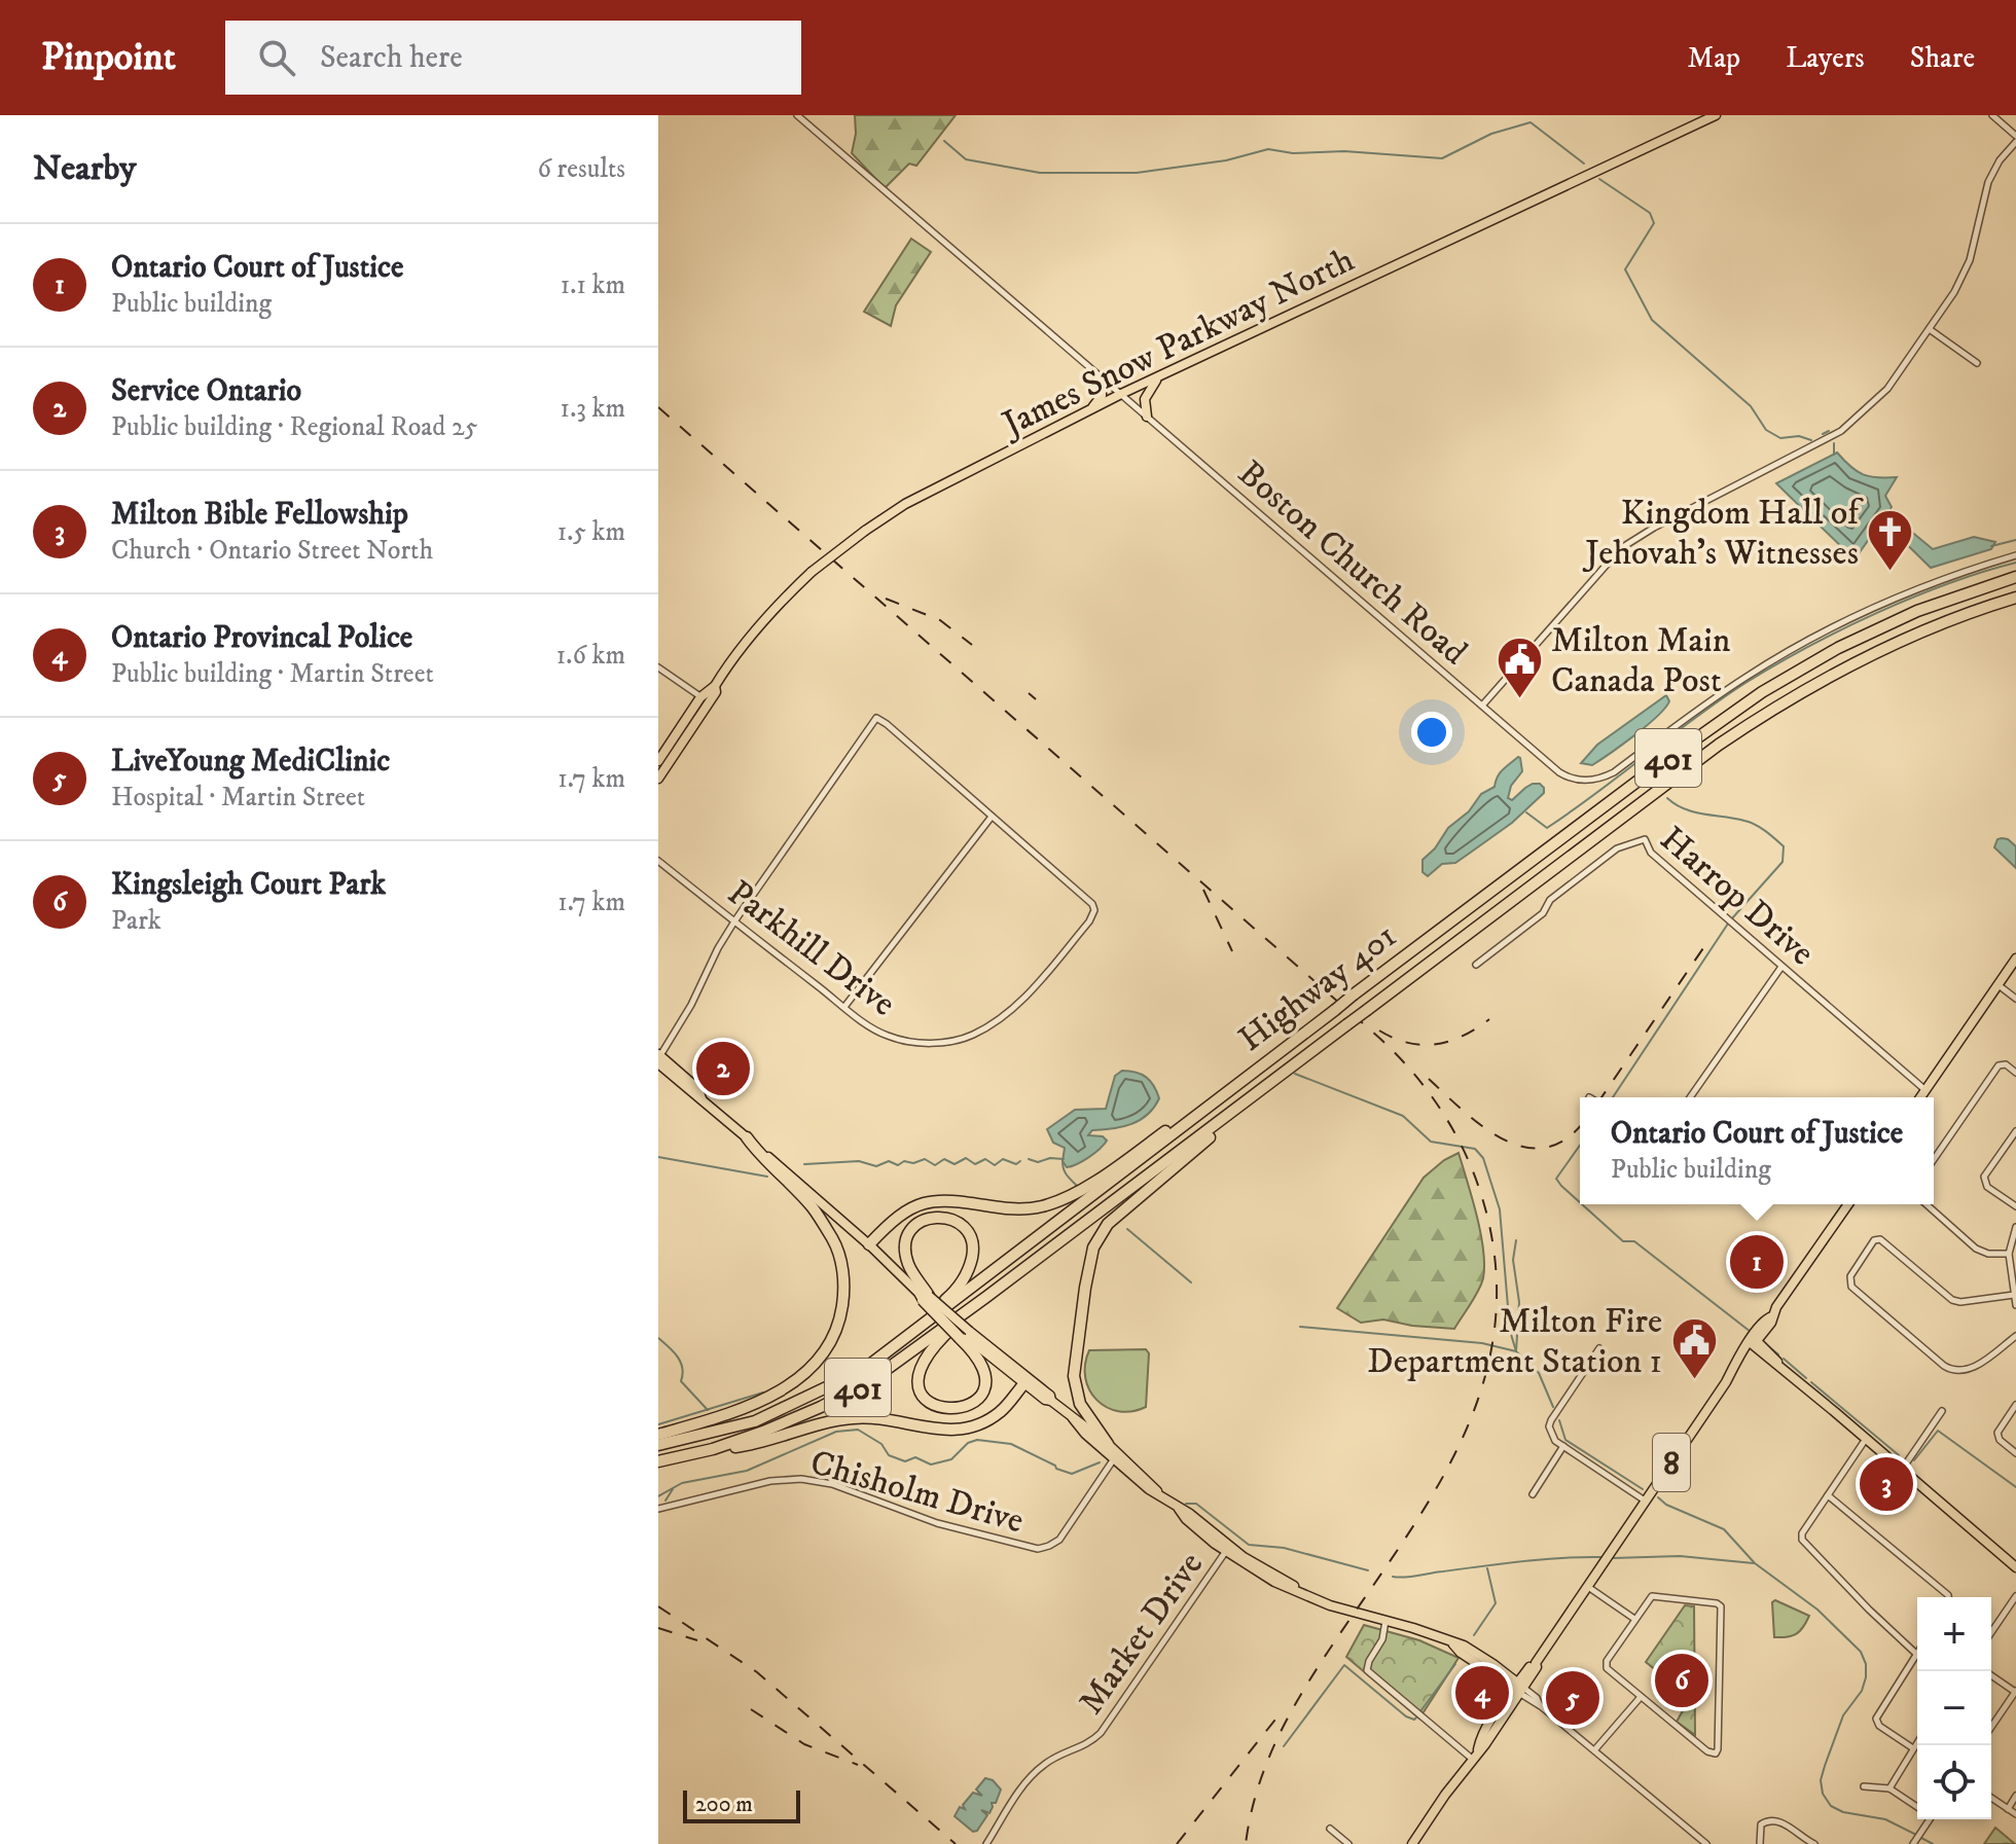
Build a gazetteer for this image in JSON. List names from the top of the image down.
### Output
{
  "streets": {
    "highway": ["401", "Highway 401"],
    "main road": ["James Snow Parkway North", "8"],
    "street": [
      "Boston Church Road",
      "Harrop Drive",
      "Parkhill Drive",
      "Chisholm Drive",
      "Market Drive"
    ]
  },
  "crossings": [
    ["James Snow Parkway North", "Boston Church Road"]
  ],
  "places": {
    "church": ["Kingdom Hall of Jehovah's Witnesses"],
    "public building": ["Milton Main Canada Post", "Milton Fire Department Station 1"]
  },
  "scale_bar": "200 m",
  "page": {
    "header": "Pinpoint",
    "search": "Search here",
    "nav": ["Map", "Layers", "Share"],
    "heading": ["Nearby", "6 results"],
    "list": [
      {
        "mark": "1",
        "name": "Ontario Court of Justice",
        "note": "Public building",
        "value": "1.1 km"
      },
      {
        "mark": "2",
        "name": "Service Ontario",
        "note": "Public building · Regional Road 25",
        "value": "1.3 km"
      },
      {
        "mark": "3",
        "name": "Milton Bible Fellowship",
        "note": "Church · Ontario Street North",
        "value": "1.5 km"
      },
      {
        "mark": "4",
        "name": "Ontario Provincal Police",
        "note": "Public building · Martin Street",
        "value": "1.6 km"
      },
      {
        "mark": "5",
        "name": "LiveYoung MediClinic",
        "note": "Hospital · Martin Street",
        "value": "1.7 km"
      },
      {
        "mark": "6",
        "name": "Kingsleigh Court Park",
        "note": "Park",
        "value": "1.7 km"
      }
    ],
    "pins": [
      "2",
      "1",
      "3",
      "6",
      "4",
      "5"
    ],
    "popup": ["Ontario Court of Justice", "Public building"],
    "map_buttons": ["+", "−"],
    "scale": "200 m"
  }
}
